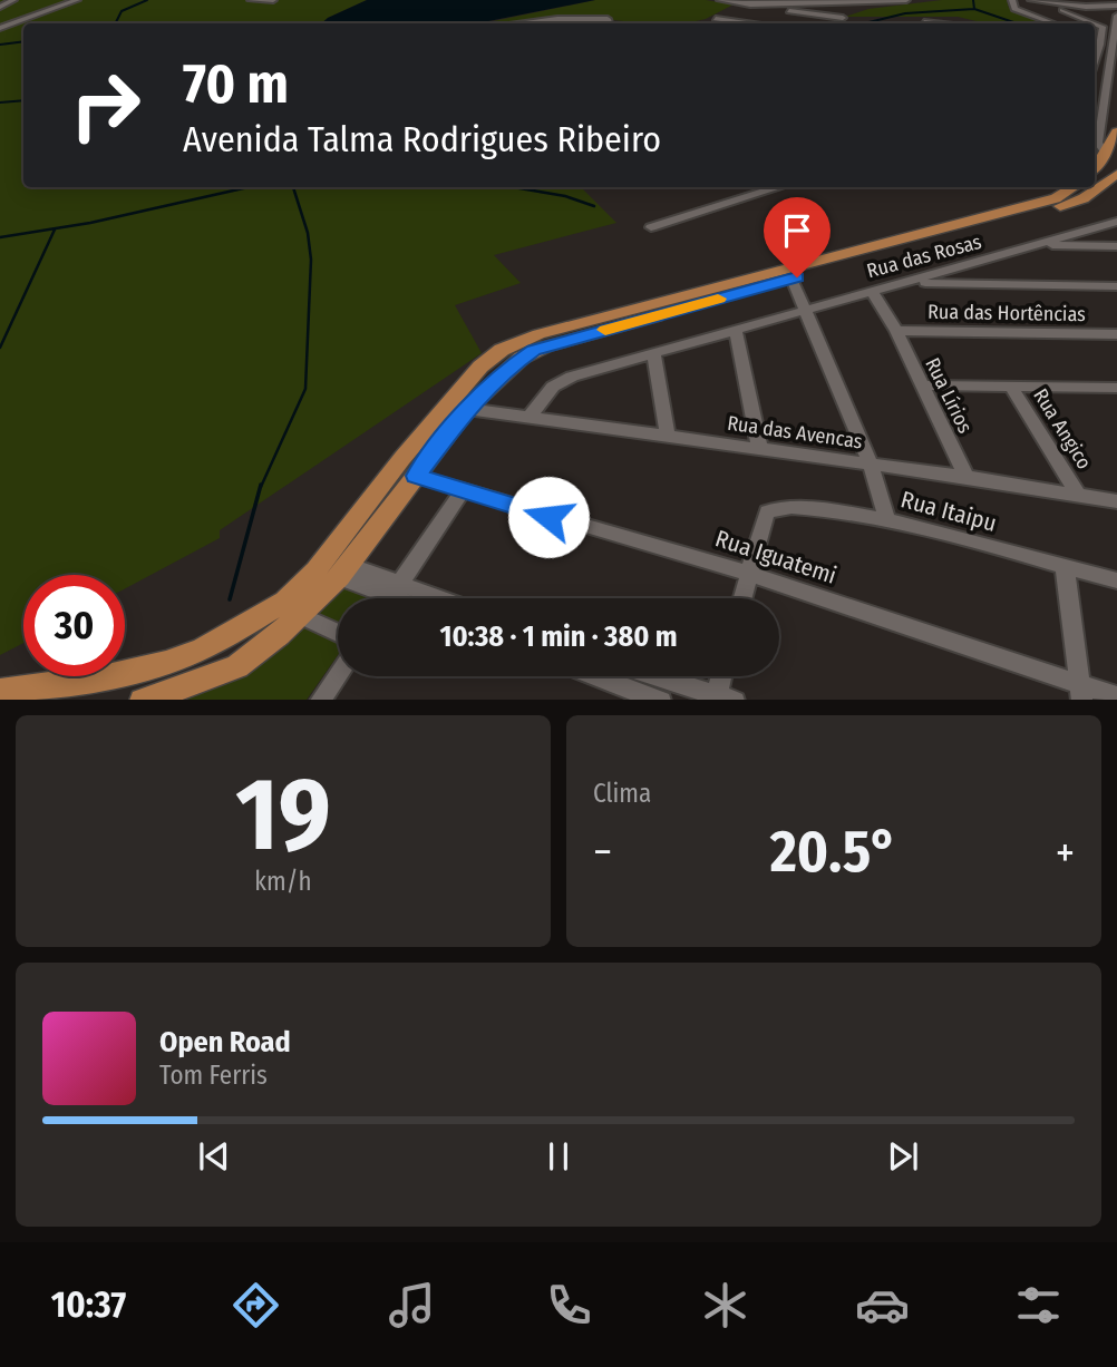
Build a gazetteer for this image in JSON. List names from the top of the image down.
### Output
{
  "streets": {
    "street": [
      "Rua das Rosas",
      "Rua das Hortências",
      "Rua Lírios",
      "Rua Angico",
      "Rua das Avencas",
      "Rua Itaipu",
      "Rua Iguatemi"
    ]
  },
  "crossings": [
    ["Rua das Rosas", "Rua Lírios"],
    ["Rua das Rosas", "Rua das Avencas"],
    ["Rua das Hortências", "Rua Lírios"],
    ["Rua Lírios", "Rua das Avencas"],
    ["Rua Angico", "Rua das Avencas"]
  ],
  "page": {
    "turn": ["70 m", "Avenida Talma Rodrigues Ribeiro"],
    "limit": "30",
    "trip": "10:38 · 1 min · 380 m",
    "tile": [
      ["19", "km/h"],
      "Clima"
    ],
    "heat": ["−", "20.5°", "+"],
    "song": ["Open Road", "Tom Ferris"],
    "tabs": "10:37"
  }
}
